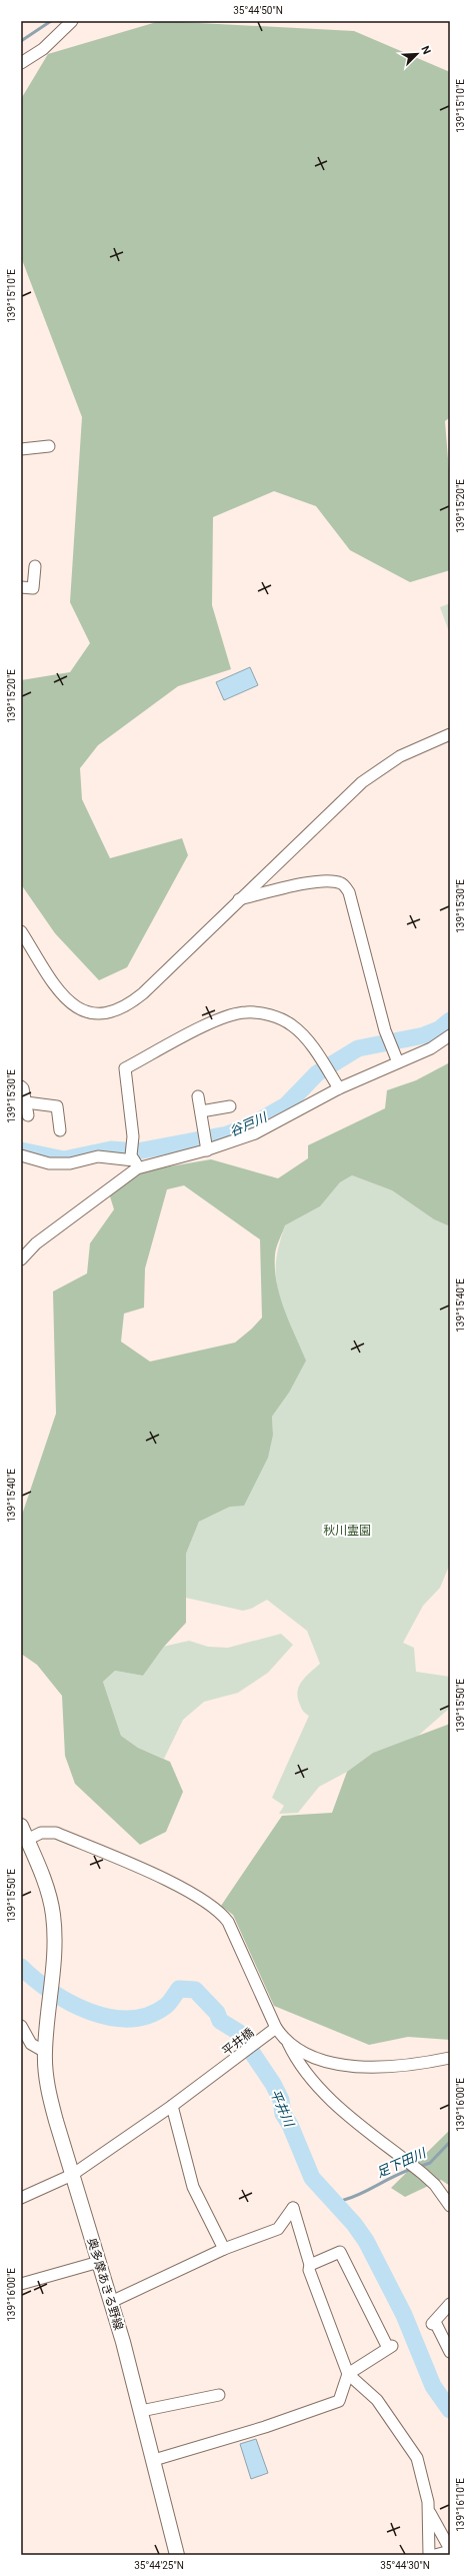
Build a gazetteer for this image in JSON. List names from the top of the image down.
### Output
{
  "streets": {
    "main road": ["奥多摩あきる野線"],
    "street": ["平井橋"]
  },
  "crossings": [
    ["平井橋", "奥多摩あきる野線"]
  ],
  "water": ["谷戸川", "平井川", "足下田川"],
  "parks": ["秋川霊園"],
  "north": "top right",
  "coordinates": [
    "35°44'50\"N",
    "139°15'10\"E",
    "139°15'20\"E",
    "139°15'30\"E",
    "139°15'40\"E",
    "139°15'50\"E",
    "139°16'00\"E",
    "139°16'10\"E",
    "35°44'25\"N",
    "35°44'30\"N"
  ]
}
